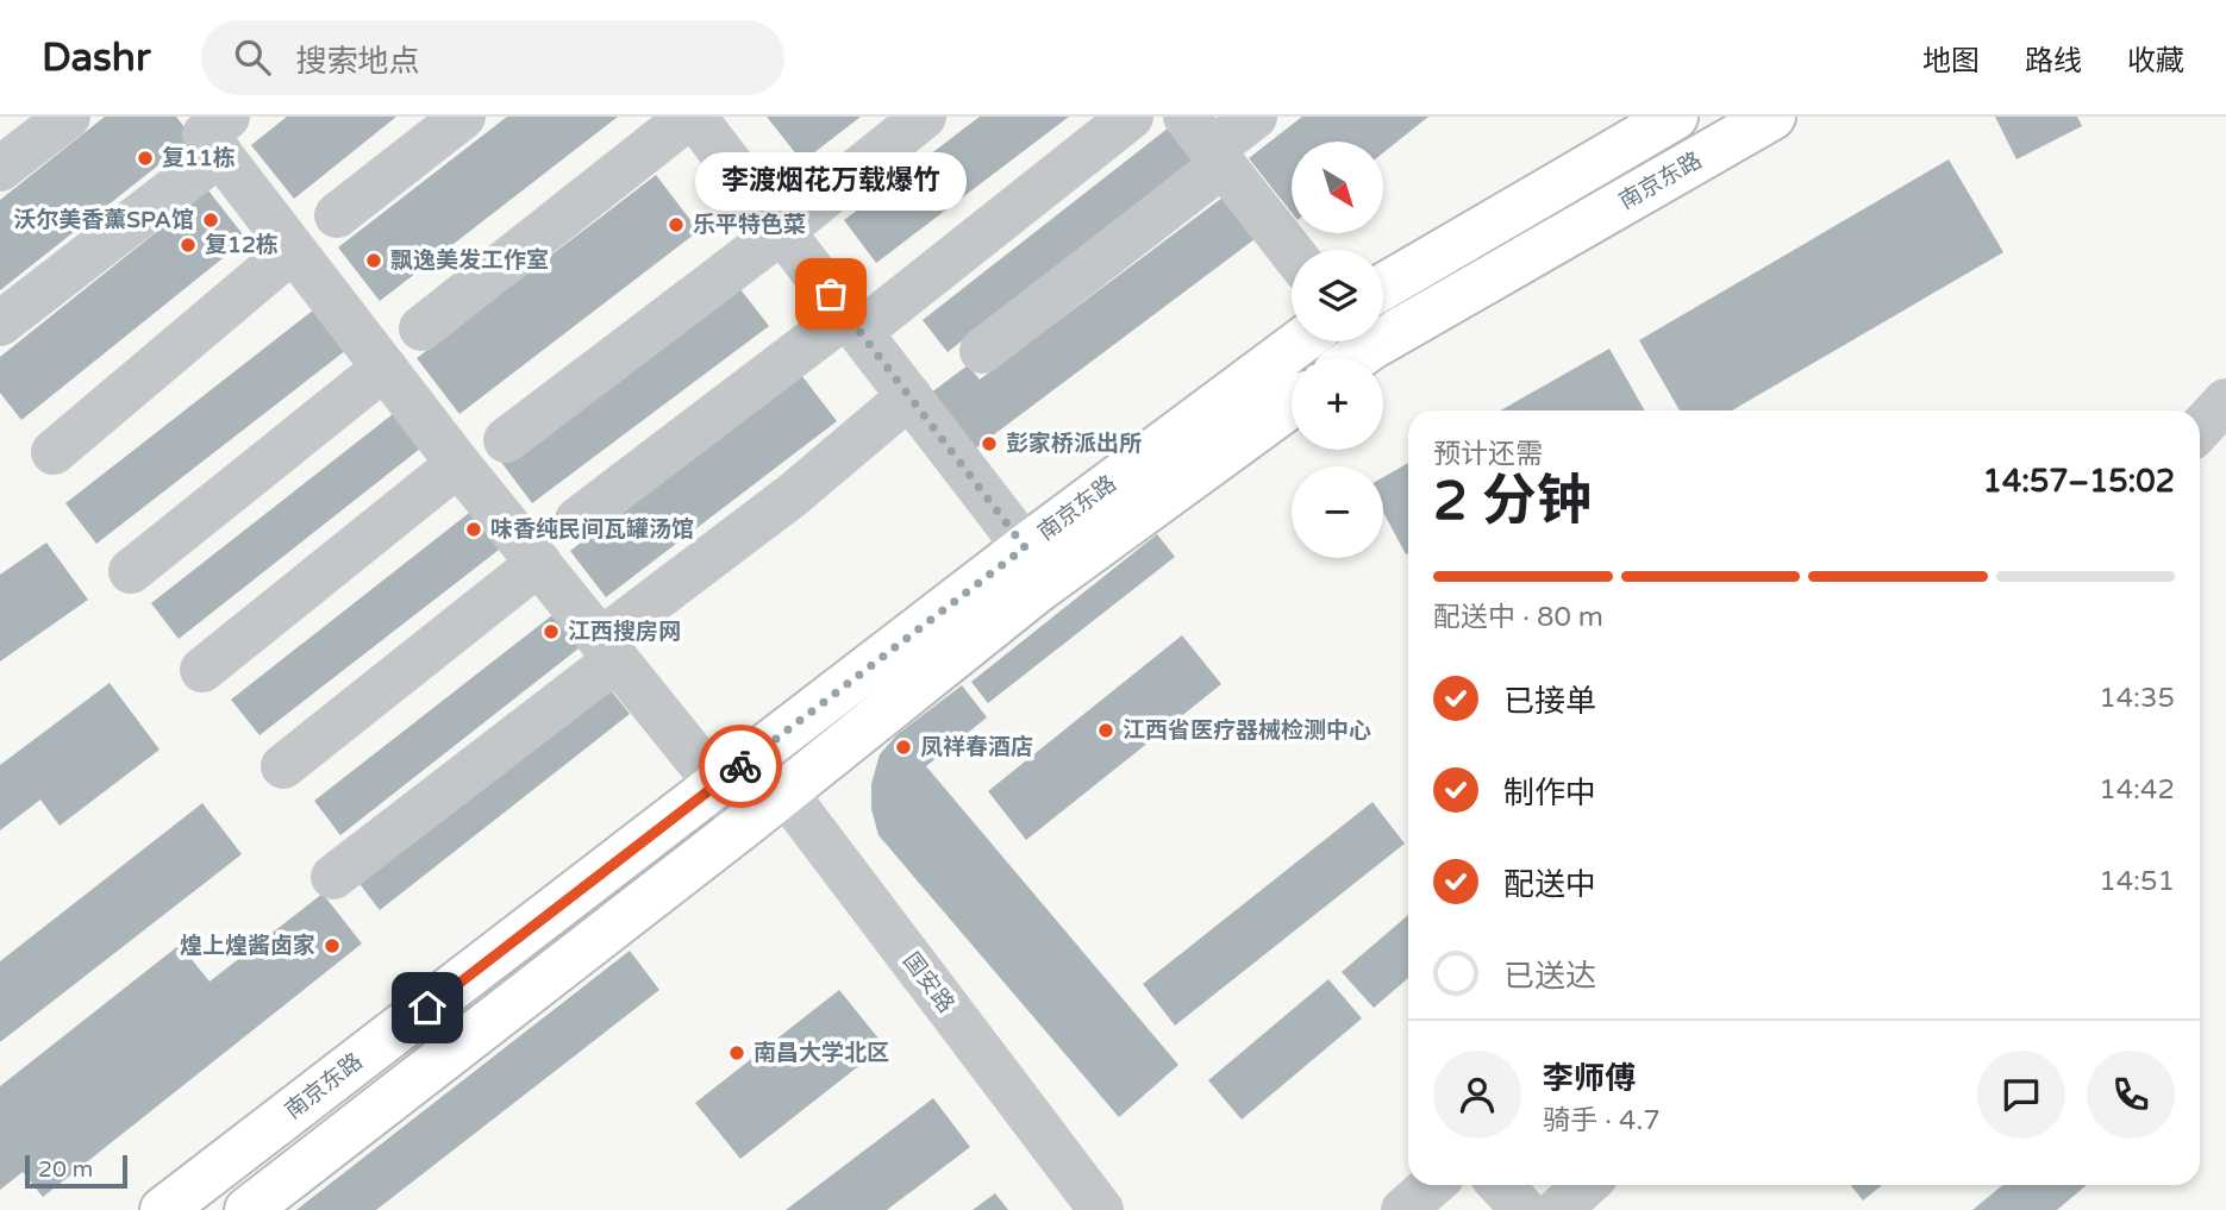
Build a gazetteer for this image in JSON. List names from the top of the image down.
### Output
{
  "streets": {
    "main road": ["南京东路"],
    "street": ["国安路"]
  },
  "crossings": [
    ["南京东路", "国安路"]
  ],
  "places": [
    "复11栋",
    "沃尔美香薰SPA馆",
    "乐平特色菜",
    "复12栋",
    "飘逸美发工作室",
    "李渡烟花万载爆竹",
    "彭家桥派出所",
    "味香纯民间瓦罐汤馆",
    "江西搜房网",
    "江西省医疗器械检测中心",
    "凤祥春酒店",
    "煌上煌酱卤家",
    "南昌大学北区"
  ],
  "scale_bar": "20 m",
  "north": "bottom right",
  "page": {
    "header": "Dashr",
    "search": "搜索地点",
    "nav": ["地图", "路线", "收藏"],
    "map_buttons": ["+", "−"],
    "bubble": "李渡烟花万载爆竹",
    "heading": ["2 分钟", "预计还需", "14:57–15:02"],
    "panel": ["李师傅", "骑手 · 4.7"],
    "bar": "配送中 · 80 m",
    "list": [
      ["已接单", "14:35"],
      ["制作中", "14:42"],
      ["配送中", "14:51"],
      "已送达"
    ],
    "scale": "20 m"
  }
}
